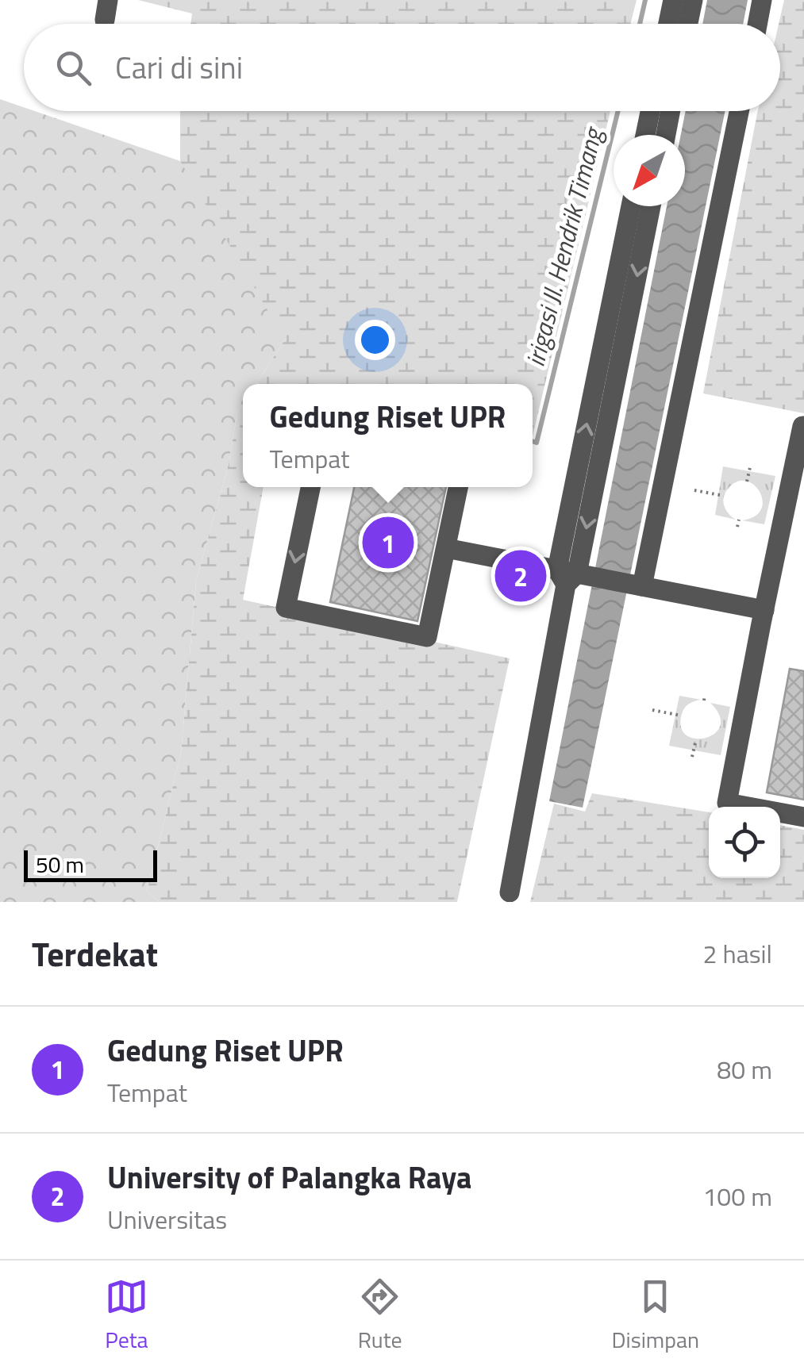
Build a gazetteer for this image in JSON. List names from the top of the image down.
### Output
{
  "water": ["irigasi Jl. Hendrik Timang"],
  "scale_bar": "50 m",
  "north": "bottom left",
  "page": {
    "search": "Cari di sini",
    "popup": ["Gedung Riset UPR", "Tempat"],
    "pins": ["1", "2"],
    "scale": "50 m",
    "heading": ["Terdekat", "2 hasil"],
    "list": [
      {
        "mark": "1",
        "name": "Gedung Riset UPR",
        "note": "Tempat",
        "value": "80 m"
      },
      {
        "mark": "2",
        "name": "University of Palangka Raya",
        "note": "Universitas",
        "value": "100 m"
      }
    ],
    "nav": ["Peta", "Rute", "Disimpan"]
  }
}
